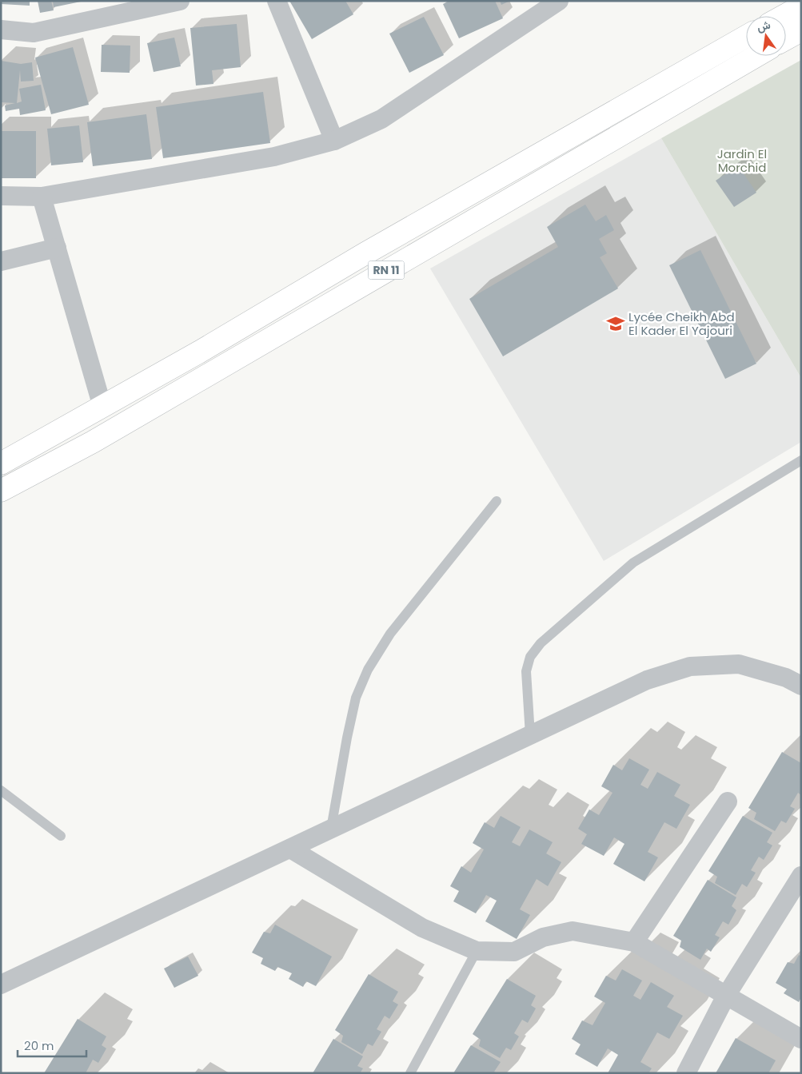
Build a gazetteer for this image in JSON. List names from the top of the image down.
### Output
{
  "streets": {
    "highway": ["RN 11"]
  },
  "parks": ["Jardin El Morchid"],
  "places": {
    "school or university": ["Lycée Cheikh Abd El Kader El Yajouri"]
  },
  "scale_bar": "20 m",
  "north": "top"
}
